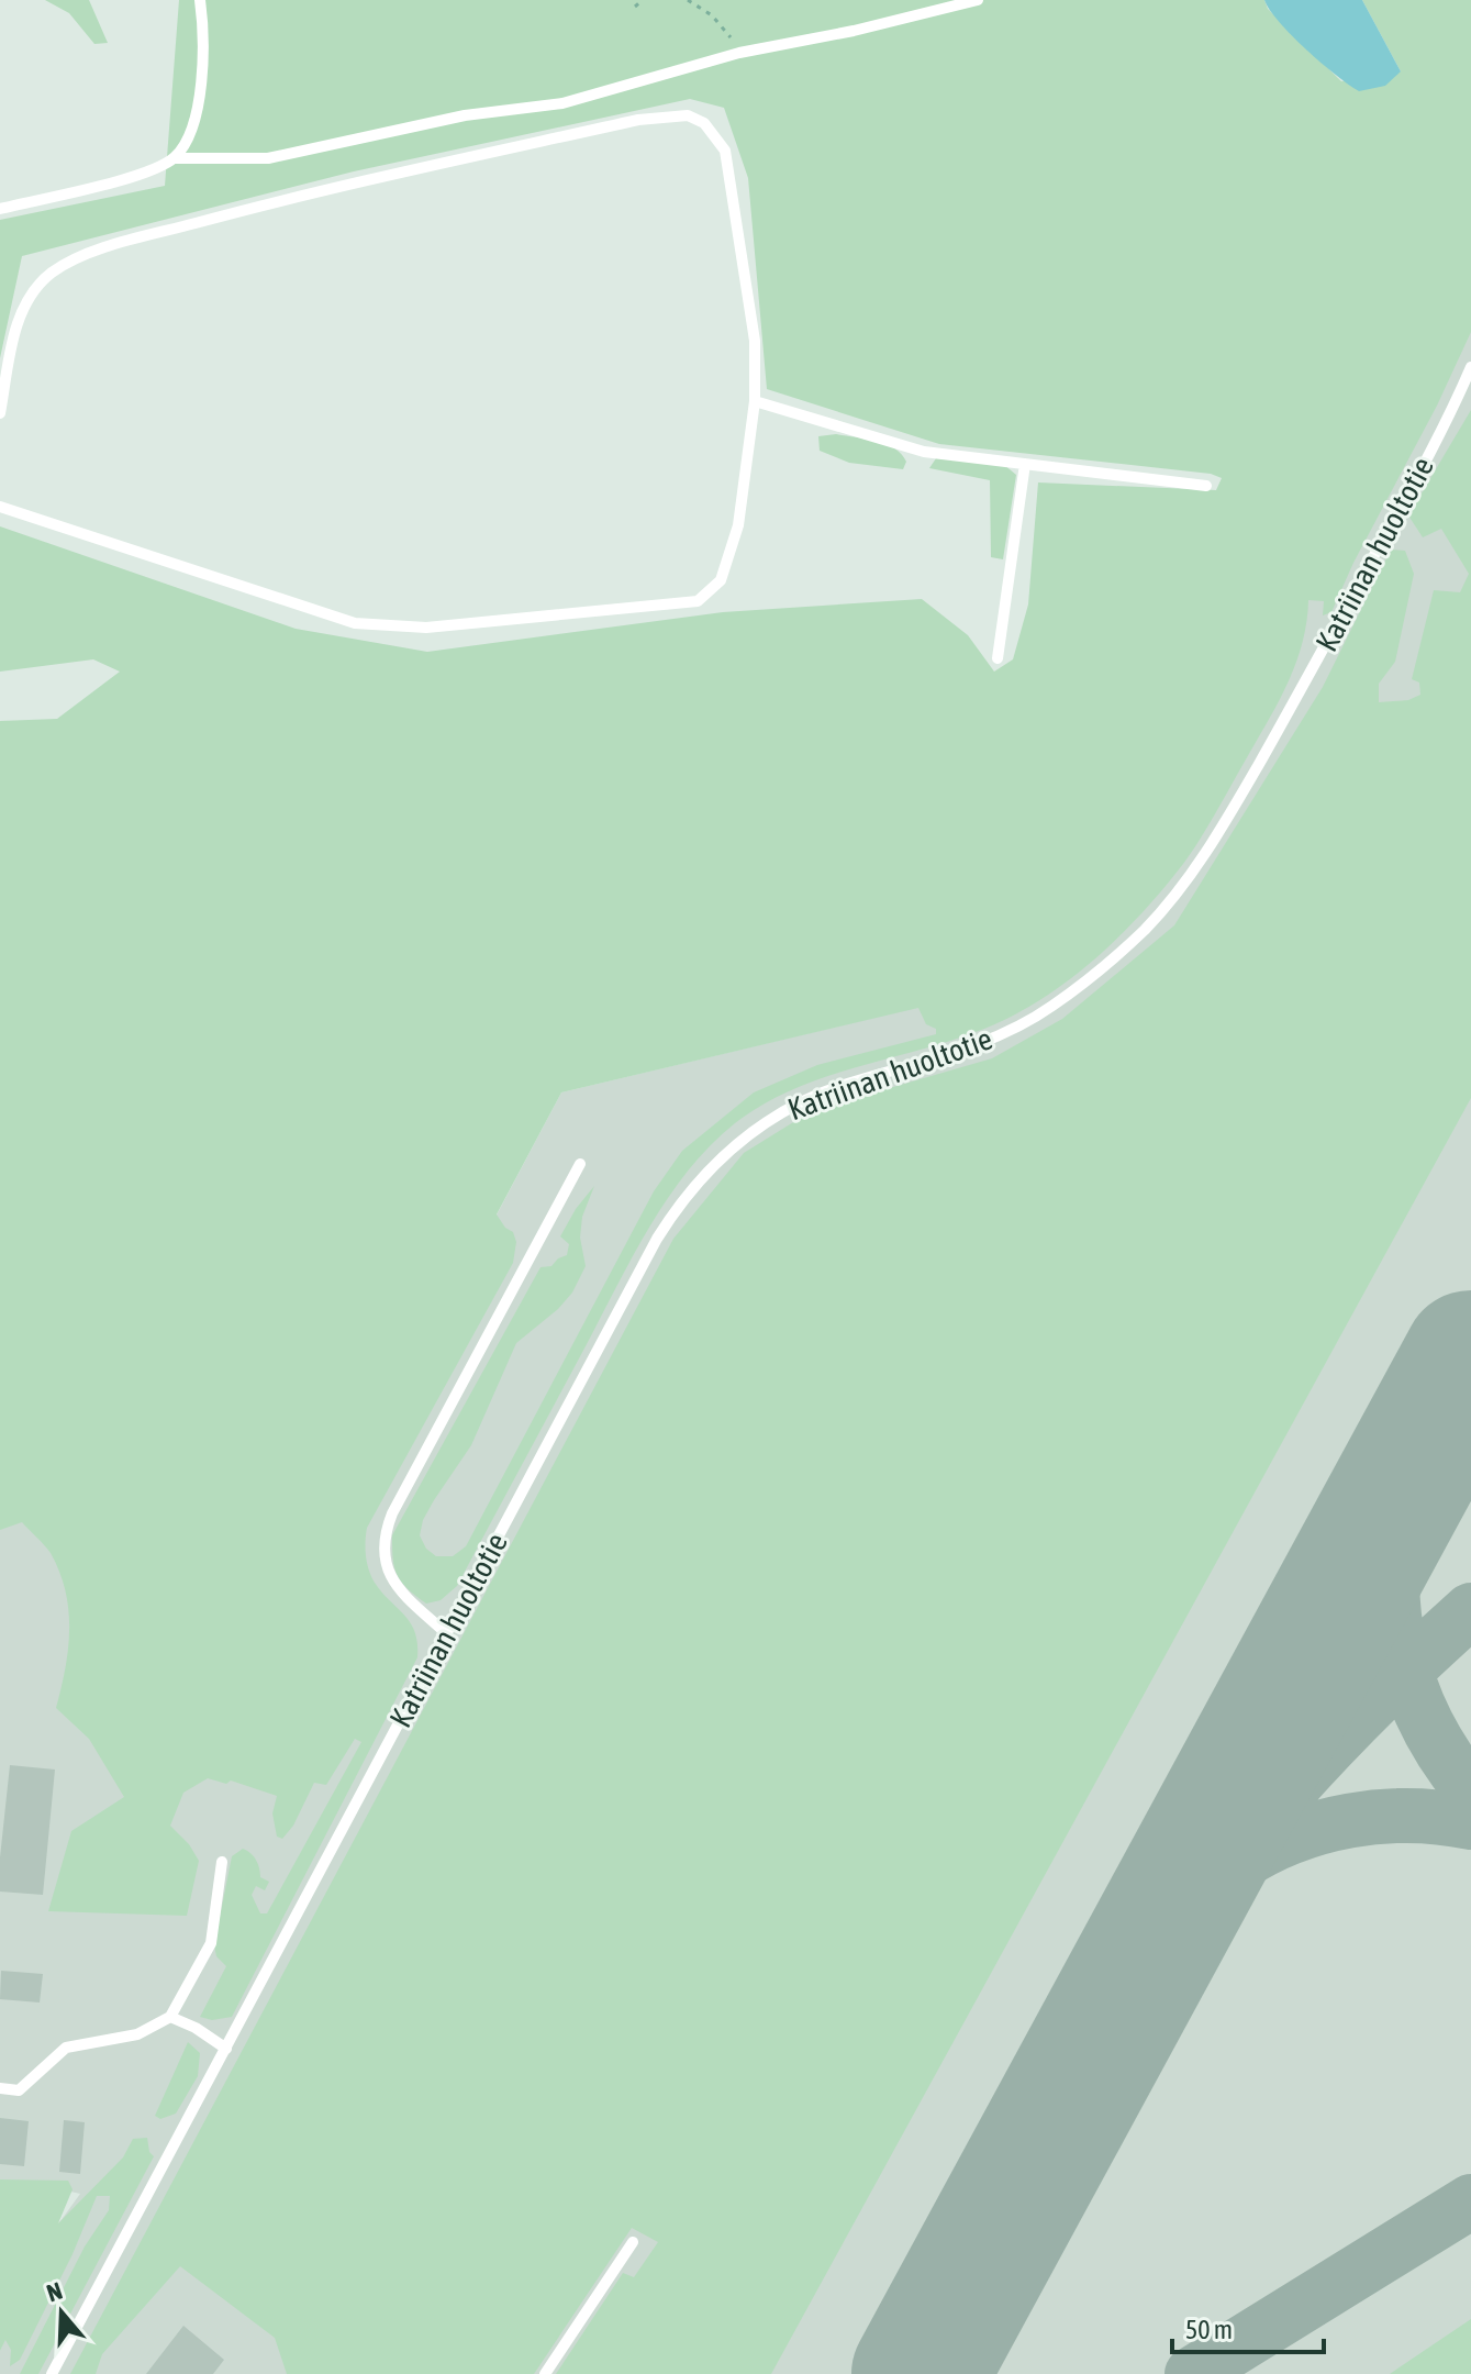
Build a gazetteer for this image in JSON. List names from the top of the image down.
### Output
{
  "streets": {
    "lane": ["Katriinan huoltotie"]
  },
  "scale_bar": "50 m",
  "north": "top"
}
